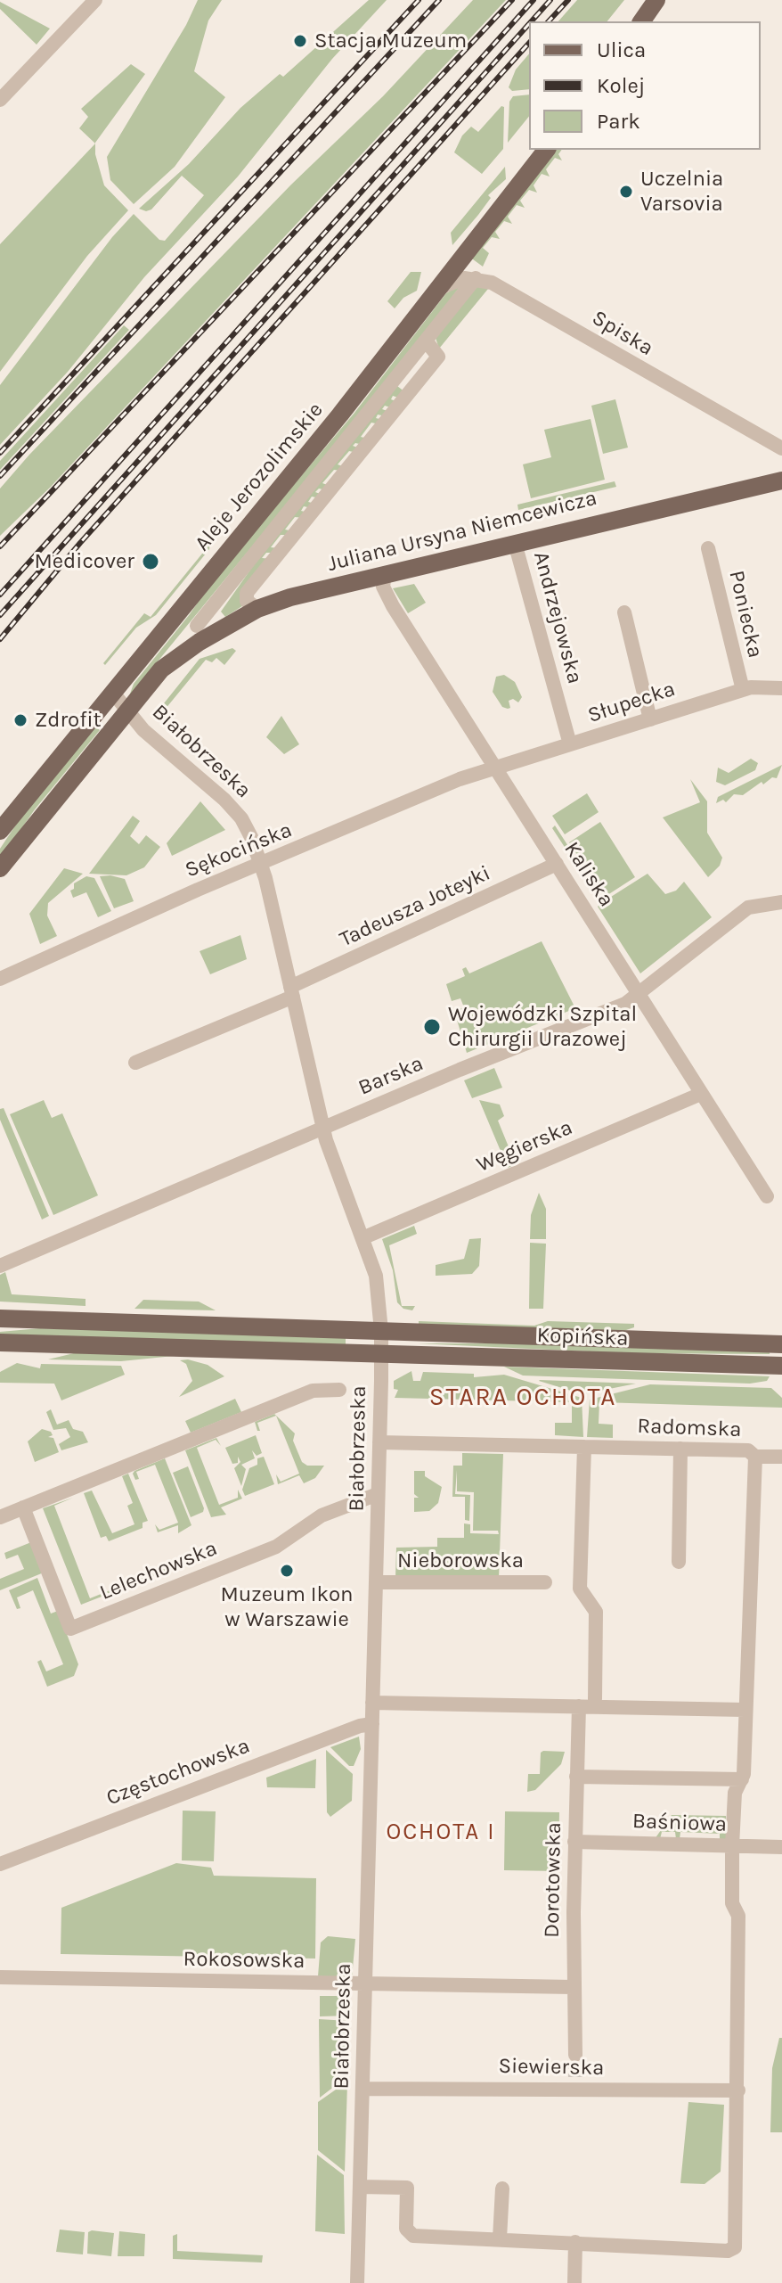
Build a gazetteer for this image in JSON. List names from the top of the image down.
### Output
{
  "streets": {
    "main road": ["Aleje Jerozolimskie", "Juliana Ursyna Niemcewicza", "Kopińska"],
    "street": [
      "Spiska",
      "Poniecka",
      "Andrzejowska",
      "Słupecka",
      "Białobrzeska",
      "Sękocińska",
      "Kaliska",
      "Tadeusza Joteyki",
      "Barska",
      "Węgierska",
      "Radomska",
      "Nieborowska",
      "Lelechowska",
      "Częstochowska",
      "Baśniowa",
      "Dorotowska",
      "Rokosowska",
      "Siewierska"
    ]
  },
  "crossings": [
    ["Aleje Jerozolimskie", "Białobrzeska"],
    ["Juliana Ursyna Niemcewicza", "Andrzejowska"],
    ["Juliana Ursyna Niemcewicza", "Białobrzeska"],
    ["Juliana Ursyna Niemcewicza", "Kaliska"],
    ["Poniecka", "Słupecka"],
    ["Andrzejowska", "Słupecka"],
    ["Słupecka", "Sękocińska"],
    ["Słupecka", "Kaliska"],
    ["Białobrzeska", "Sękocińska"],
    ["Białobrzeska", "Tadeusza Joteyki"],
    ["Białobrzeska", "Barska"],
    ["Białobrzeska", "Węgierska"],
    ["Białobrzeska", "Kopińska"],
    ["Białobrzeska", "Radomska"],
    ["Białobrzeska", "Nieborowska"],
    ["Białobrzeska", "Lelechowska"],
    ["Białobrzeska", "Częstochowska"],
    ["Białobrzeska", "Rokosowska"],
    ["Białobrzeska", "Siewierska"],
    ["Sękocińska", "Kaliska"],
    ["Kaliska", "Tadeusza Joteyki"],
    ["Kaliska", "Barska"],
    ["Kaliska", "Węgierska"],
    ["Baśniowa", "Dorotowska"],
    ["Dorotowska", "Rokosowska"]
  ],
  "districts": ["STARA OCHOTA", "OCHOTA I"],
  "places": [
    "Stacja Muzeum",
    "Uczelnia Varsovia",
    "Medicover",
    "Zdrofit",
    "Wojewódzki Szpital Chirurgii Urazowej",
    "Muzeum Ikon w Warszawie"
  ],
  "legend": ["Ulica", "Kolej", "Park"]
}
